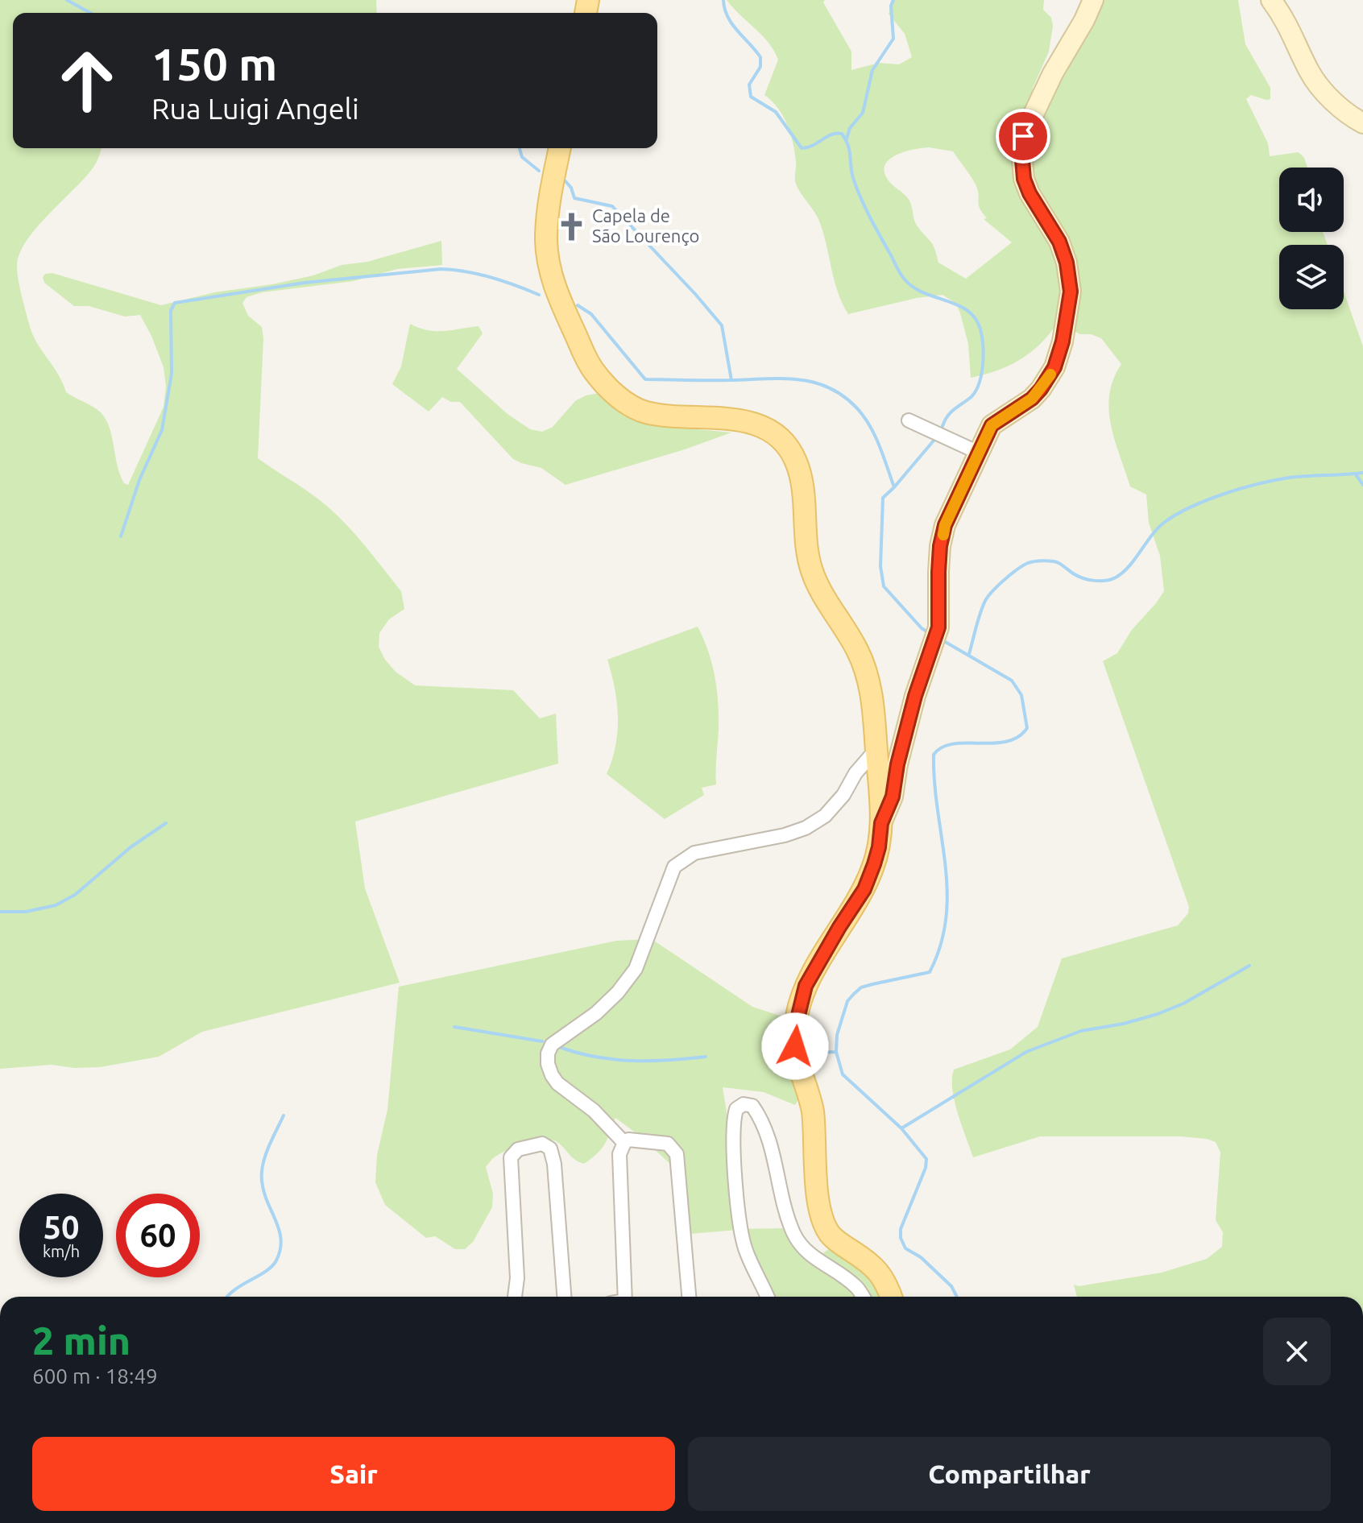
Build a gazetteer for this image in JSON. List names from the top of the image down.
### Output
{
  "places": {
    "church": ["Capela de São Lourenço"]
  },
  "page": {
    "turn": ["150 m", "Rua Luigi Angeli"],
    "speed": "50 km/h",
    "limit": "60",
    "heading": ["2 min", "600 m · 18:49"],
    "buttons": ["Sair", "Compartilhar"]
  }
}
